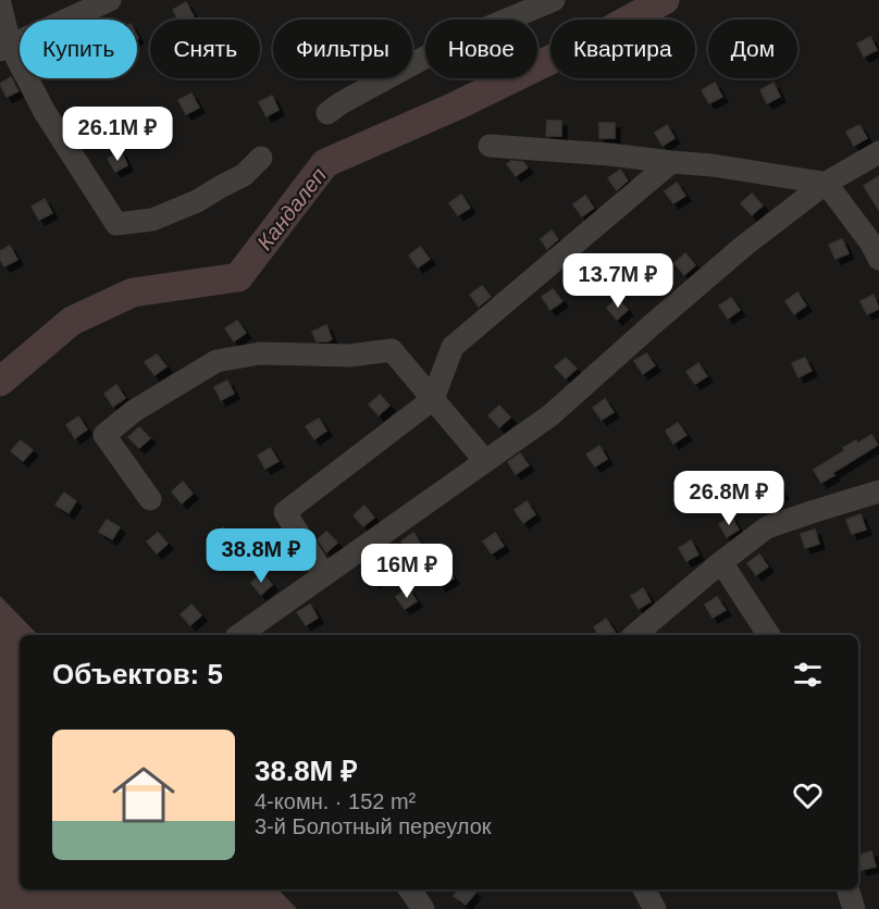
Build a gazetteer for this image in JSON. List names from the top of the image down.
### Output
{
  "water": ["Кандалеп"],
  "page": {
    "chip": [
      "Купить",
      "Снять",
      "Фильтры",
      "Новое",
      "Квартира",
      "Дом"
    ],
    "price": [
      "26.1M ₽",
      "13.7M ₽",
      "26.8M ₽",
      "38.8M ₽",
      "16M ₽"
    ],
    "heading": "Объектов: 5",
    "list": [
      {
        "name": "38.8M ₽",
        "note": "4-комн. · 152 m² · 3-й Болотный переулок"
      }
    ]
  }
}
